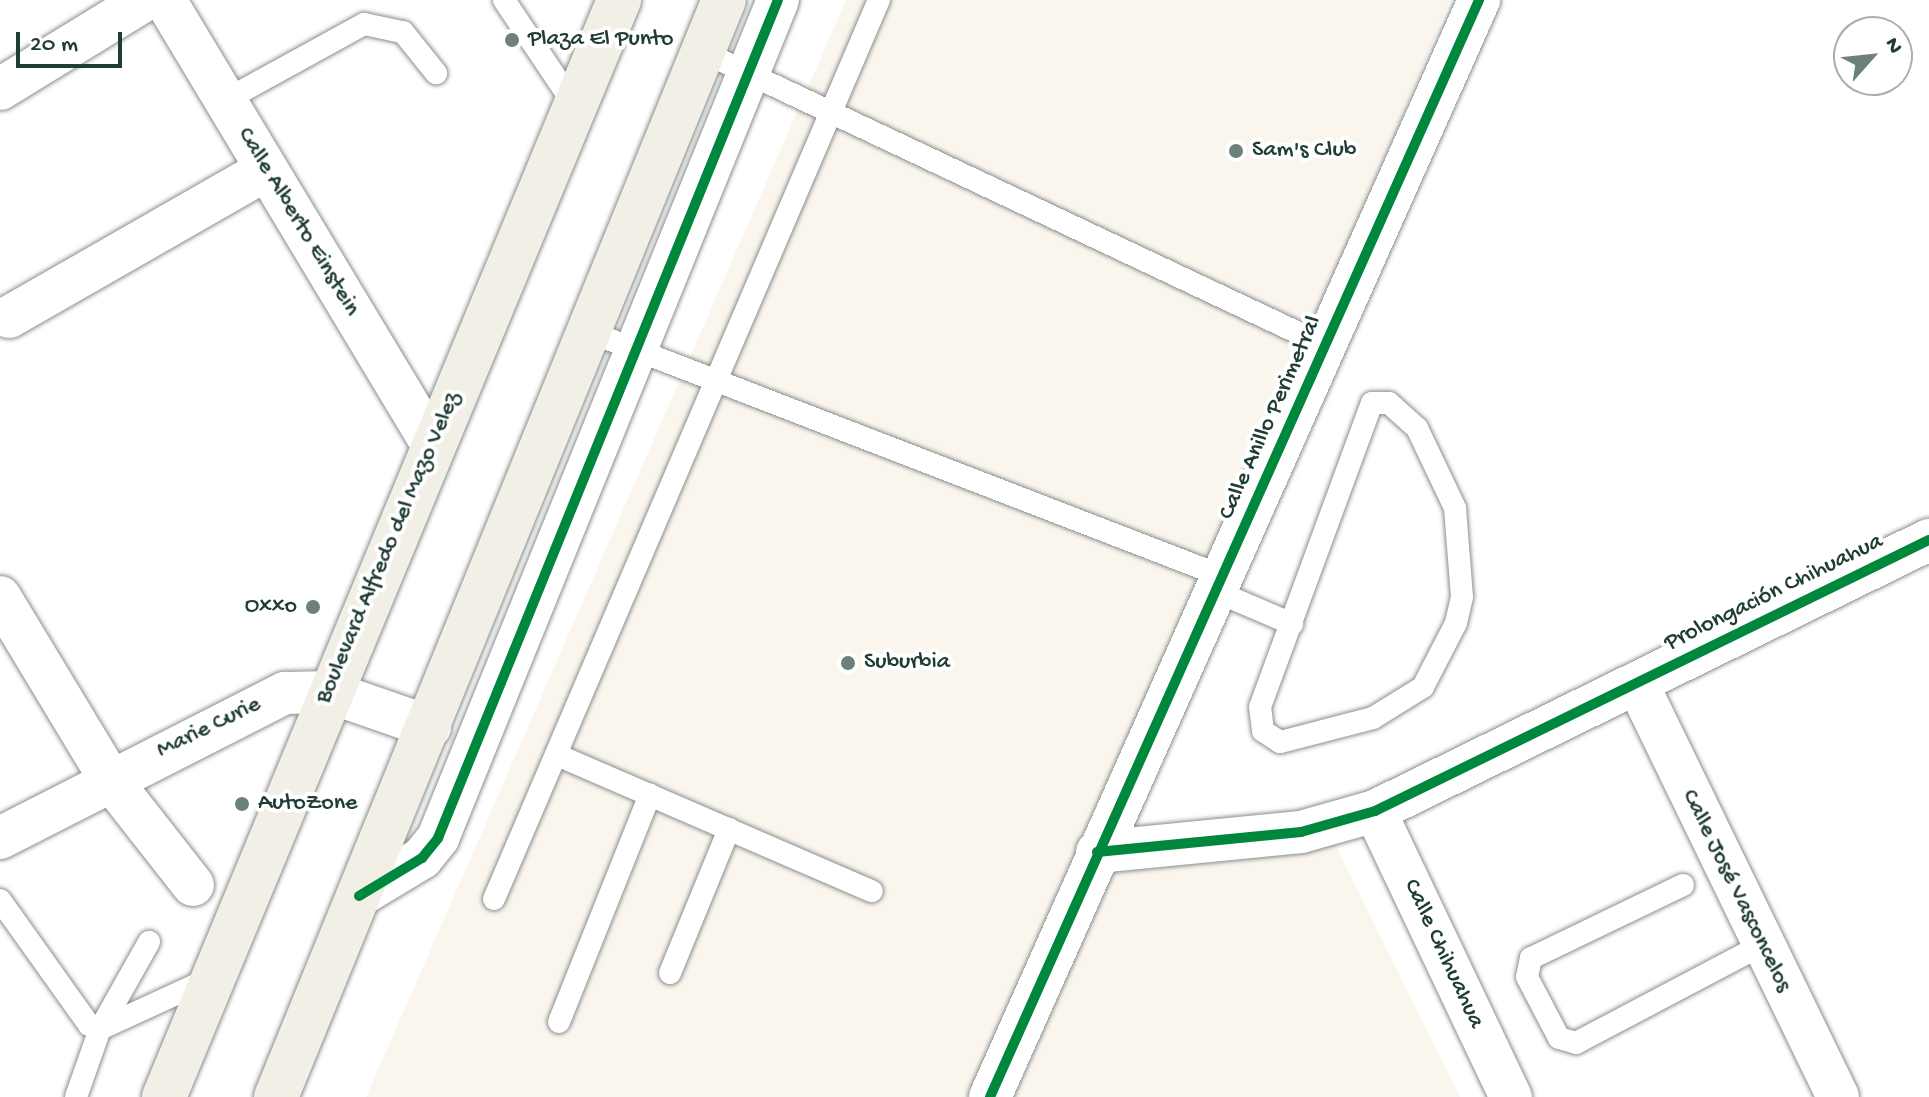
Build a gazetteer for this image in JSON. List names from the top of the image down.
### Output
{
  "streets": {
    "main road": ["Boulevard Alfredo del Mazo Velez"],
    "street": [
      "Calle Alberto Einstein",
      "Calle Anillo Perimetral",
      "Prolongación Chihuahua",
      "Marie Curie",
      "Calle José Vasconcelos",
      "Calle Chihuahua"
    ]
  },
  "crossings": [
    ["Calle Alberto Einstein", "Boulevard Alfredo del Mazo Velez"],
    ["Boulevard Alfredo del Mazo Velez", "Marie Curie"],
    ["Prolongación Chihuahua", "Calle José Vasconcelos"]
  ],
  "places": [
    "Plaza El Punto",
    "Sam's Club",
    "Oxxo",
    "Suburbia",
    "AutoZone"
  ],
  "scale_bar": "20 m",
  "north": "top right"
}
